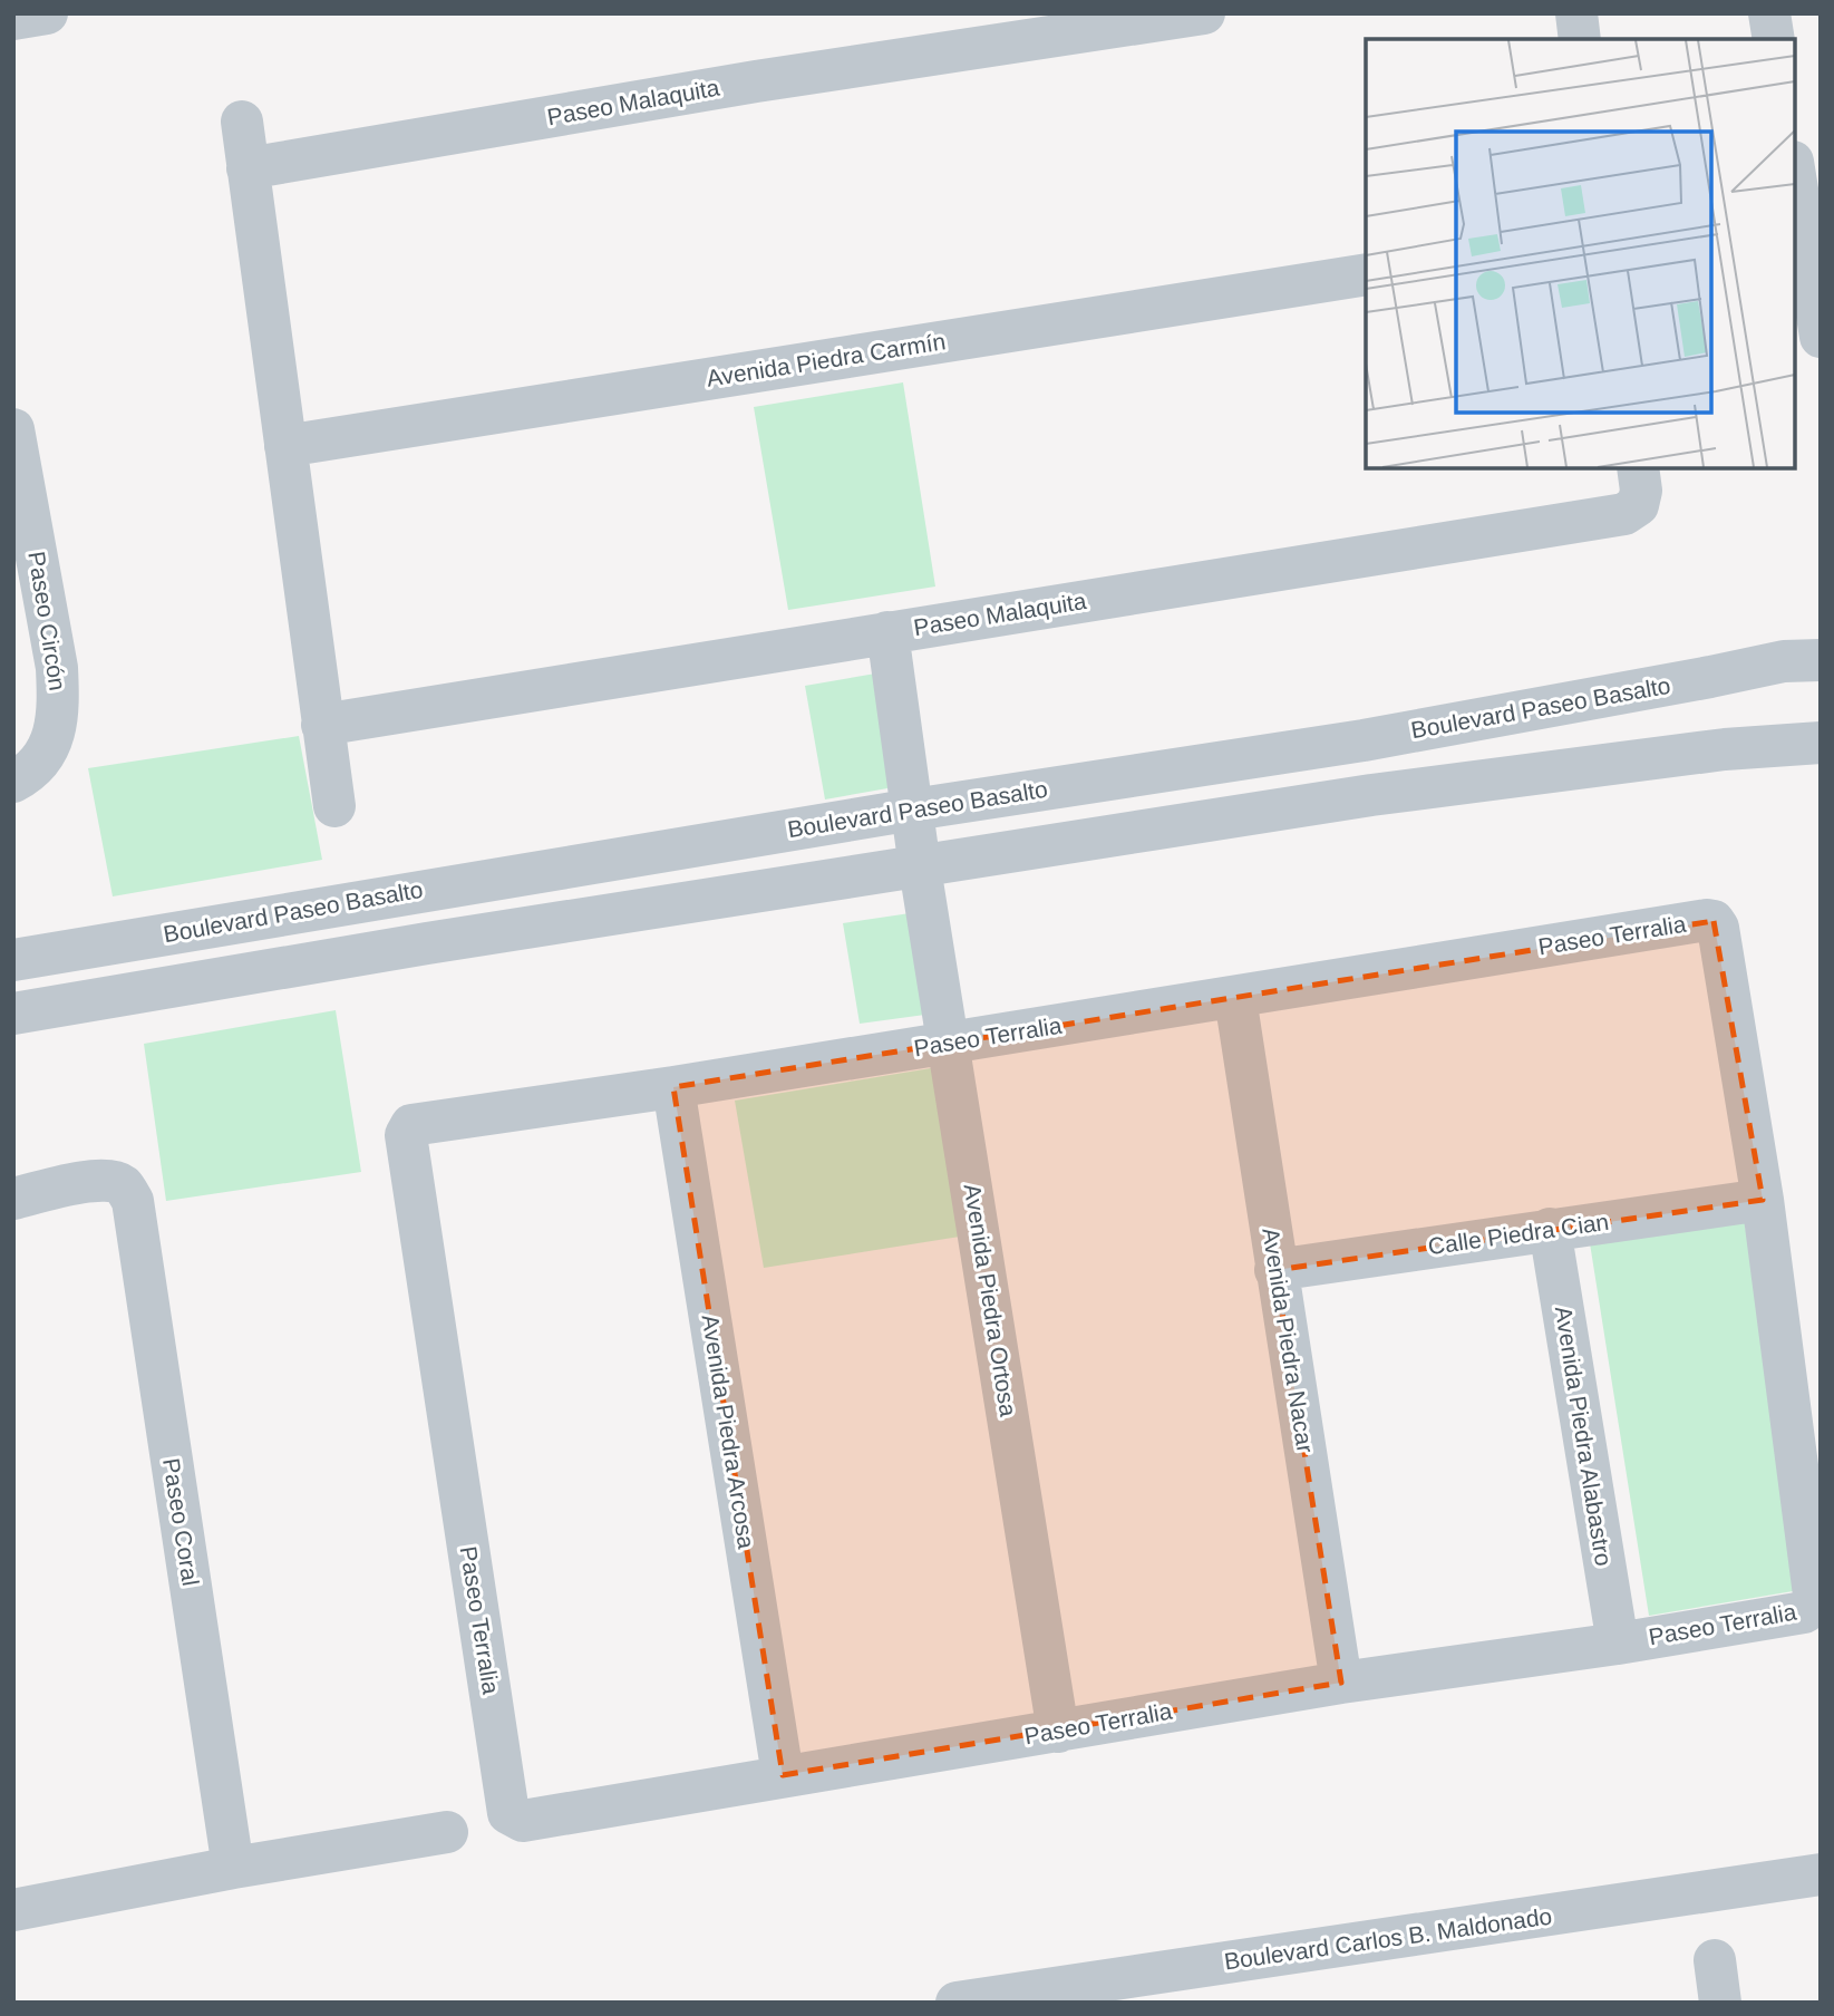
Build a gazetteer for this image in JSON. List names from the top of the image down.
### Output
{
  "streets": {
    "street": [
      "Paseo Malaquita",
      "Avenida Piedra Carmín",
      "Paseo Circón",
      "Boulevard Paseo Basalto",
      "Paseo Terralia",
      "Calle Piedra Cian",
      "Avenida Piedra Ortosa",
      "Avenida Piedra Nacar",
      "Avenida Piedra Arcosa",
      "Avenida Piedra Alabastro",
      "Paseo Coral",
      "Boulevard Carlos B. Maldonado"
    ]
  },
  "crossings": [
    ["Paseo Malaquita", "Avenida Piedra Ortosa"],
    ["Boulevard Paseo Basalto", "Avenida Piedra Ortosa"],
    ["Paseo Terralia", "Calle Piedra Cian"],
    ["Paseo Terralia", "Avenida Piedra Ortosa"],
    ["Paseo Terralia", "Avenida Piedra Nacar"],
    ["Paseo Terralia", "Avenida Piedra Arcosa"],
    ["Paseo Terralia", "Avenida Piedra Alabastro"],
    ["Calle Piedra Cian", "Avenida Piedra Nacar"],
    ["Calle Piedra Cian", "Avenida Piedra Alabastro"]
  ]
}
